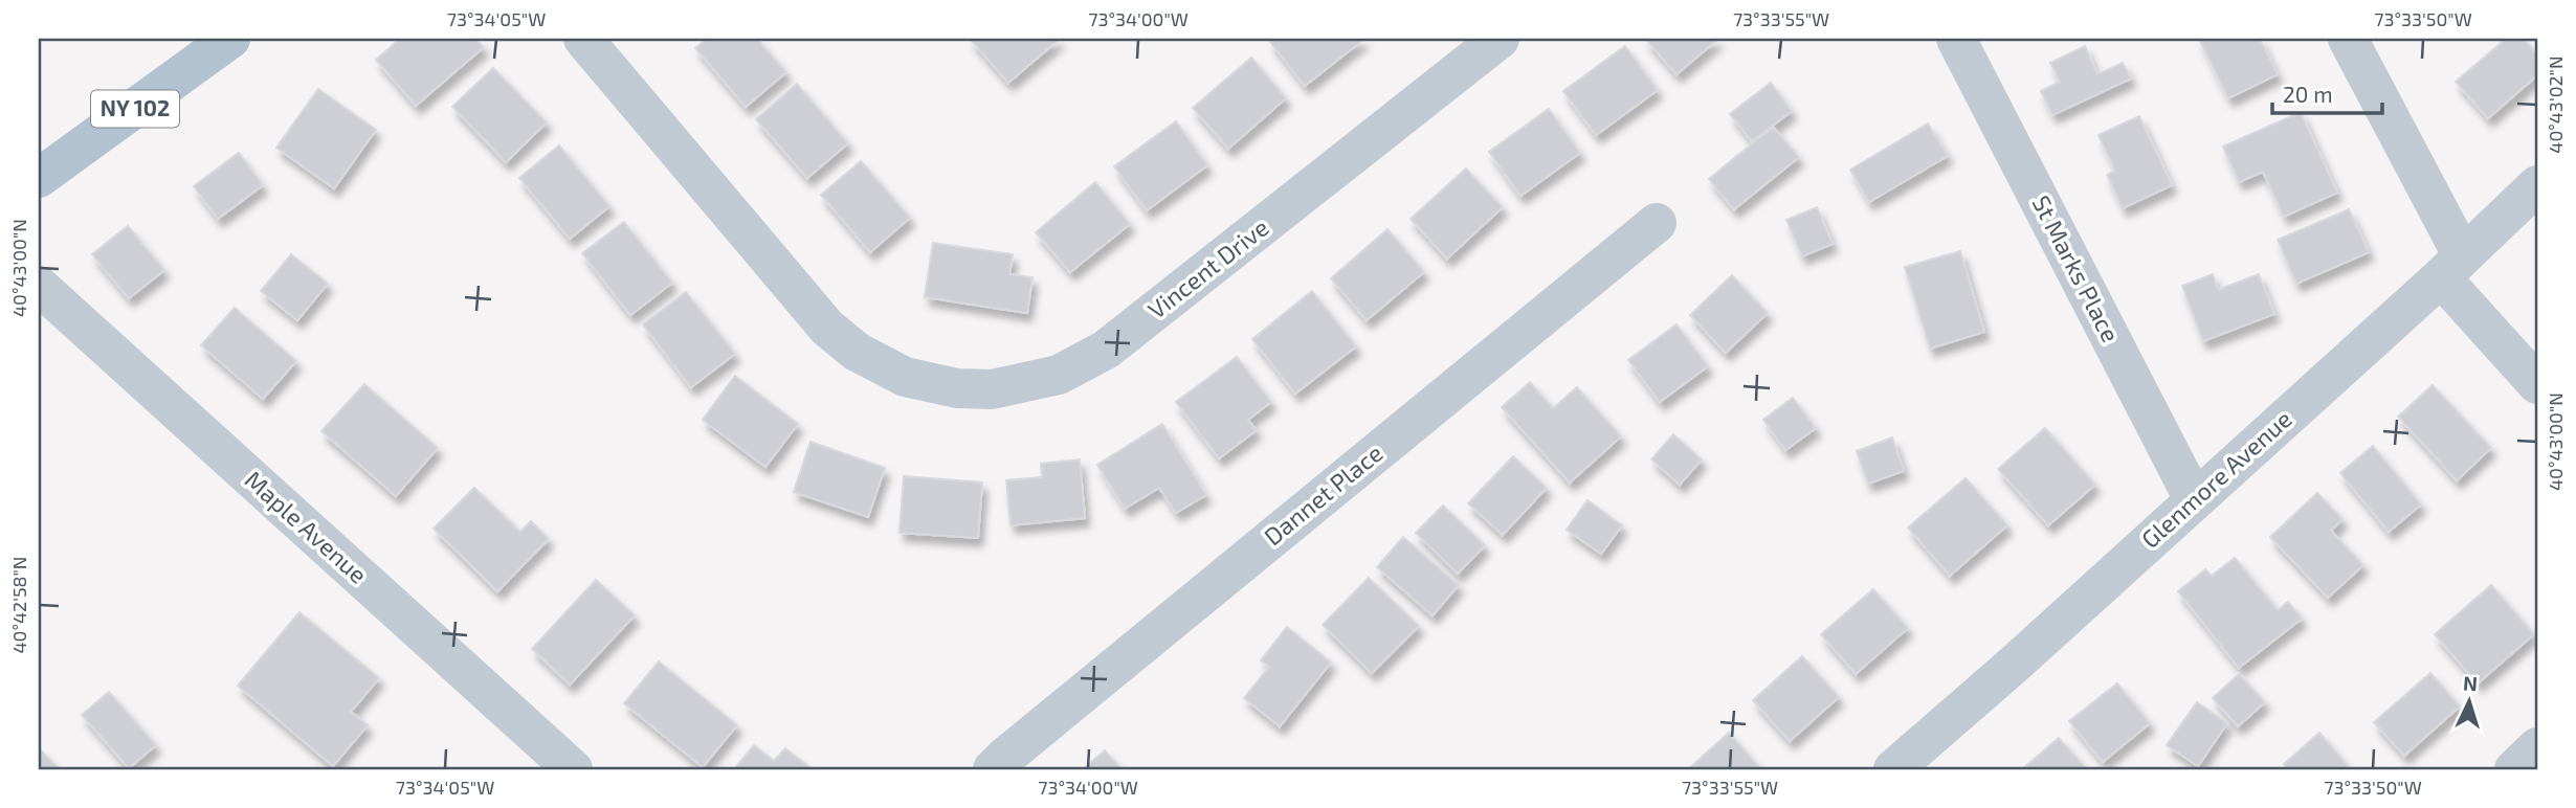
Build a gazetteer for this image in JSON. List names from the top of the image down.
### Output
{
  "streets": {
    "main road": ["NY 102"],
    "street": [
      "Vincent Drive",
      "St Marks Place",
      "Glenmore Avenue",
      "Dannet Place",
      "Maple Avenue"
    ]
  },
  "crossings": [
    ["St Marks Place", "Glenmore Avenue"]
  ],
  "scale_bar": "20 m",
  "north": "top",
  "coordinates": [
    "73°34'05\"W",
    "73°34'00\"W",
    "73°33'55\"W",
    "73°33'50\"W",
    "40°43'02\"N",
    "40°43'00\"N",
    "40°42'58\"N"
  ]
}
